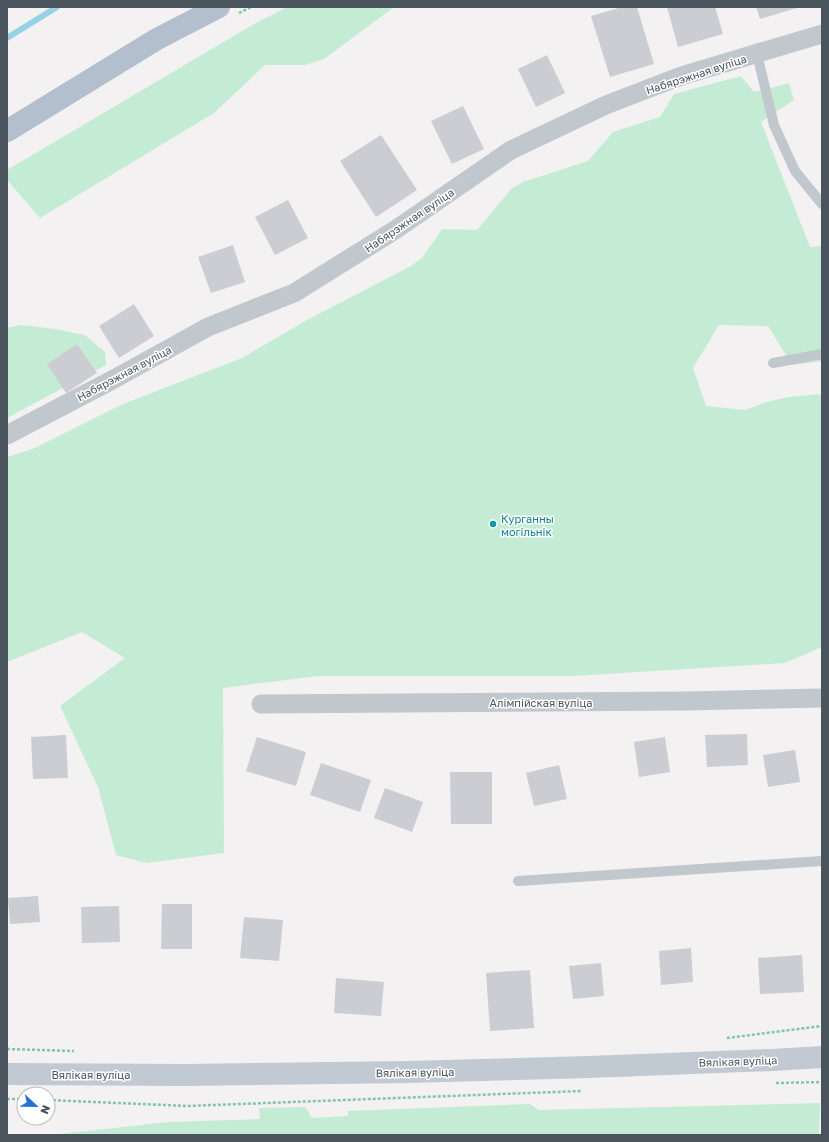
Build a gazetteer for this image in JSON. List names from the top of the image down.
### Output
{
  "streets": {
    "main road": ["Вялікая вуліца"],
    "street": ["Набярэжная вуліца", "Алімпійская вуліца"]
  },
  "places": ["Курганны могільнік"],
  "north": "right"
}
